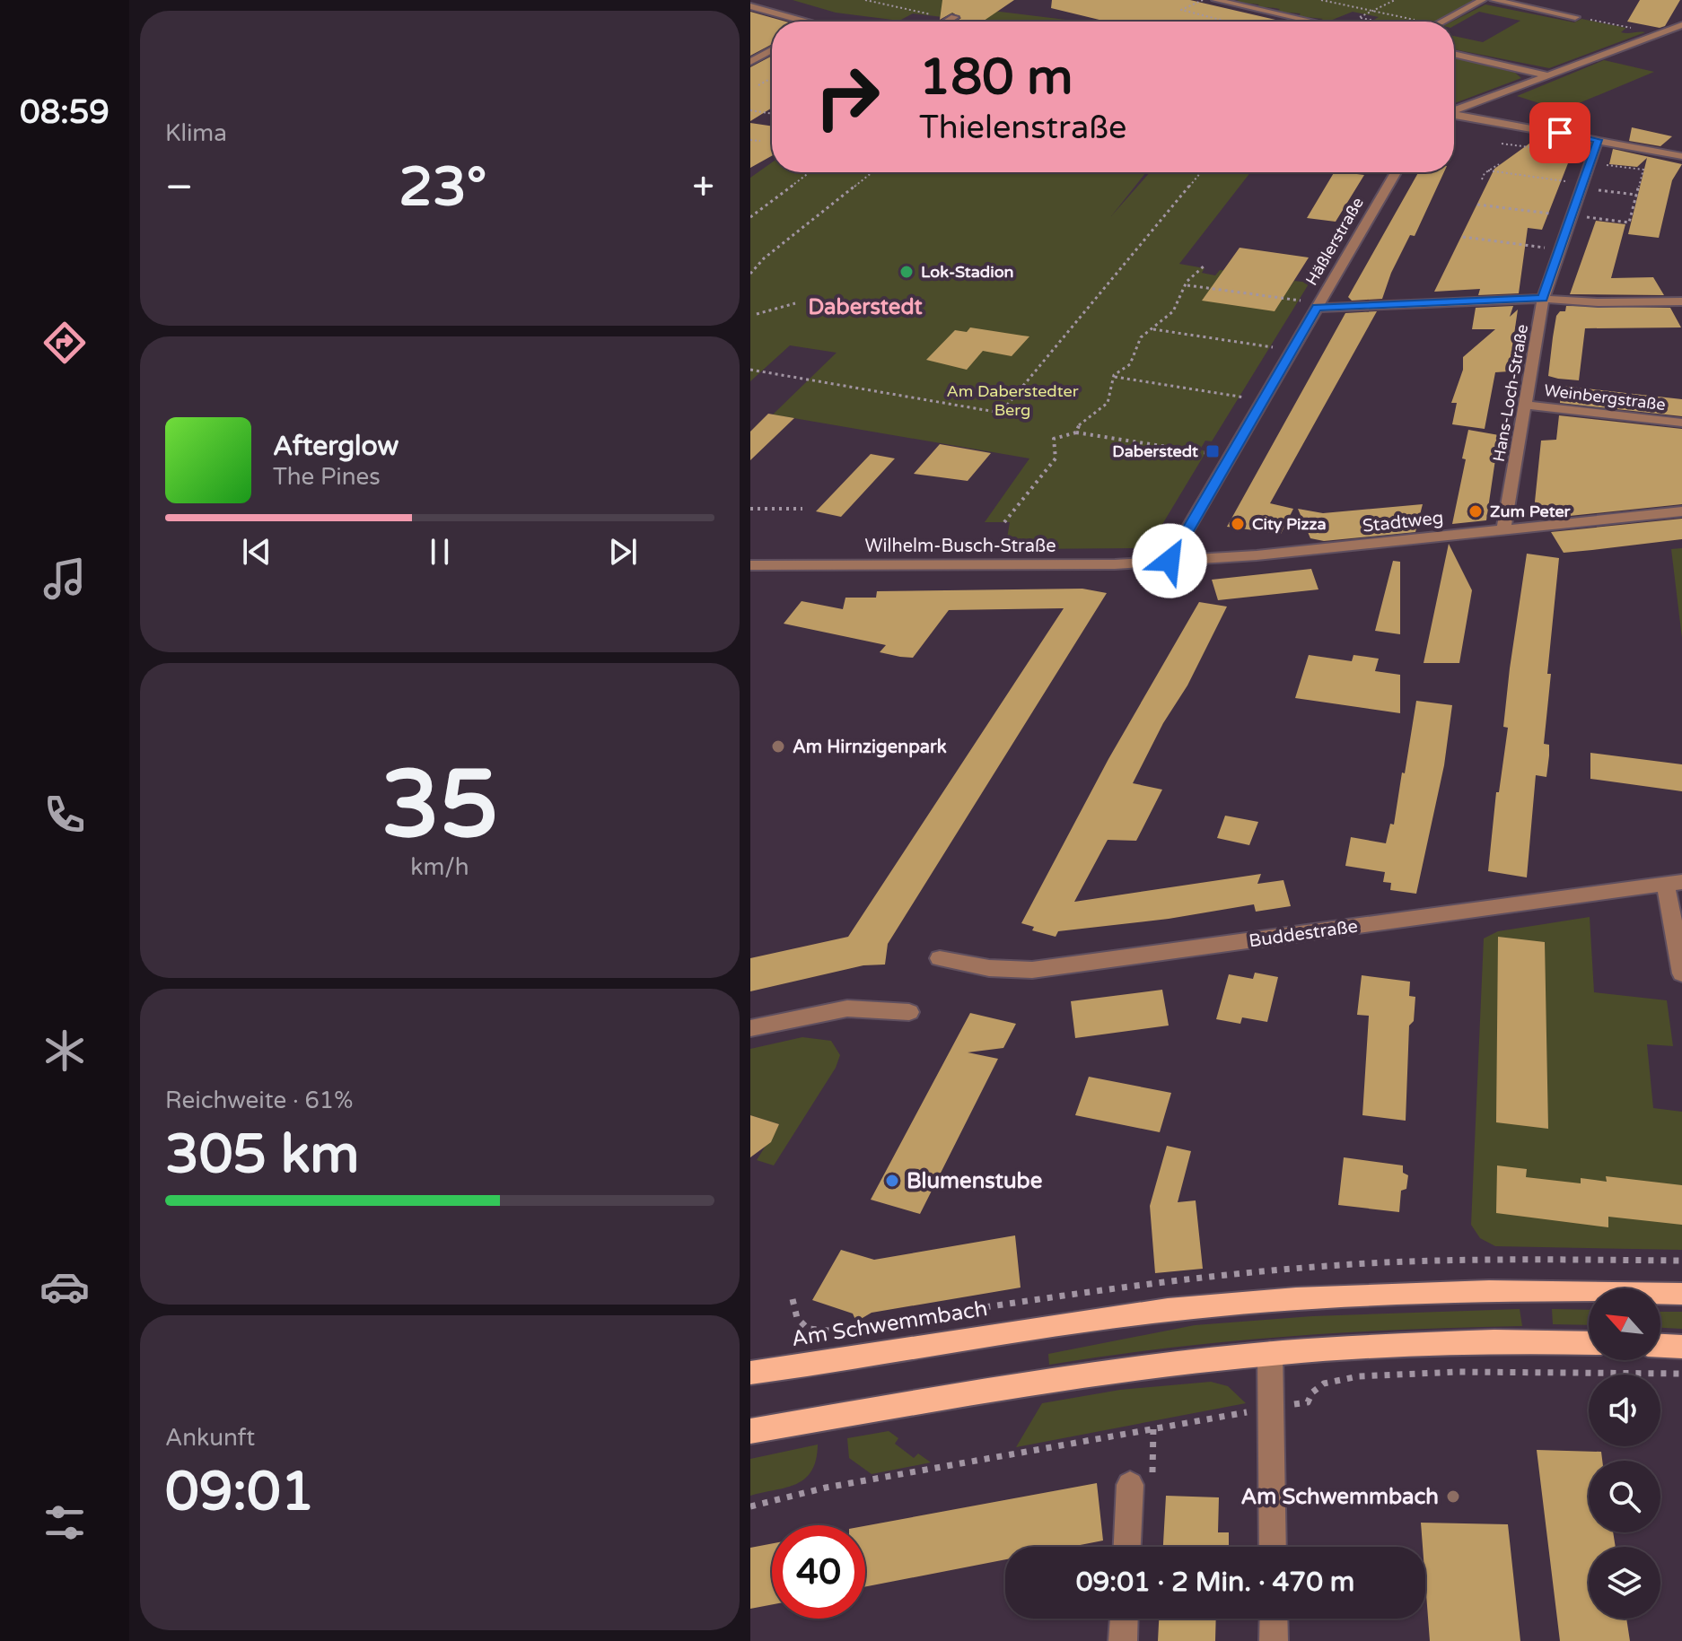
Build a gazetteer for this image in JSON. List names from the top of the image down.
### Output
{
  "streets": {
    "main road": ["Am Schwemmbach"],
    "street": [
      "Häßlerstraße",
      "Hans-Loch-Straße",
      "Weinbergstraße",
      "Stadtweg",
      "Wilhelm-Busch-Straße",
      "Buddestraße"
    ]
  },
  "crossings": [
    ["Häßlerstraße", "Stadtweg"],
    ["Häßlerstraße", "Wilhelm-Busch-Straße"],
    ["Hans-Loch-Straße", "Weinbergstraße"],
    ["Hans-Loch-Straße", "Stadtweg"],
    ["Stadtweg", "Wilhelm-Busch-Straße"]
  ],
  "districts": ["Daberstedt"],
  "parks": ["Am Daberstedter Berg"],
  "places": {
    "other": [
      "Lok-Stadion",
      "Zum Peter",
      "City Pizza",
      "Am Hirnzigenpark",
      "Blumenstube",
      "Am Schwemmbach"
    ],
    "transit": ["Daberstedt"]
  },
  "north": "top left",
  "page": {
    "tabs": "08:59",
    "tile": [
      "Klima",
      ["35", "km/h"],
      ["Reichweite · 61%", "305 km"],
      ["Ankunft", "09:01"]
    ],
    "turn": ["180 m", "Thielenstraße"],
    "heat": ["−", "23°", "+"],
    "song": ["Afterglow", "The Pines"],
    "limit": "40",
    "trip": "09:01 · 2 Min. · 470 m"
  }
}
